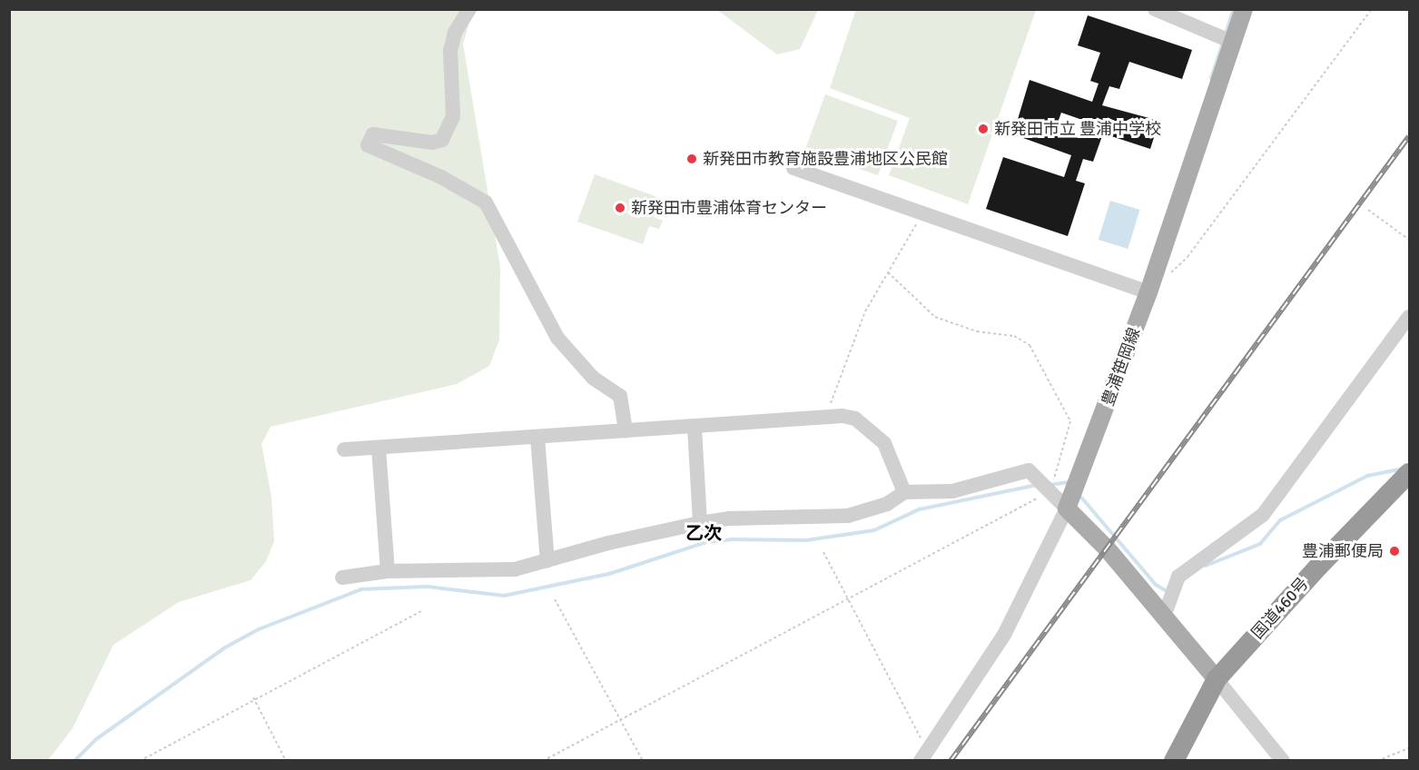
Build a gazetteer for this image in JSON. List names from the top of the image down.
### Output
{
  "streets": {
    "highway": ["国道460号"],
    "main road": ["豊浦笹岡線"]
  },
  "districts": ["乙次"],
  "places": [
    "新発田市立 豊浦中学校",
    "新発田市教育施設豊浦地区公民館",
    "新発田市豊浦体育センター",
    "豊浦郵便局"
  ]
}
